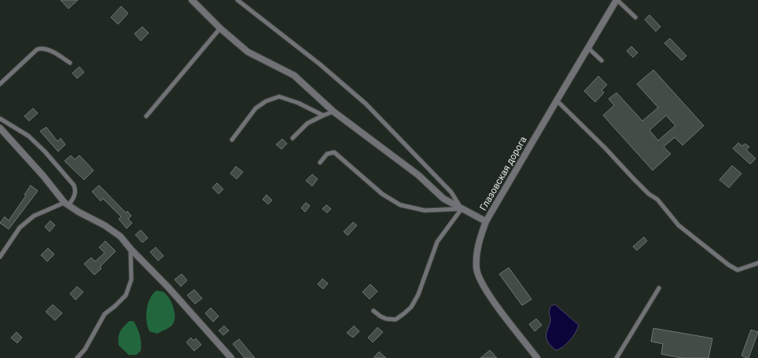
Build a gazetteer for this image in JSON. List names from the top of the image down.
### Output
{
  "streets": {
    "street": ["Глазовская дорога"]
  }
}
